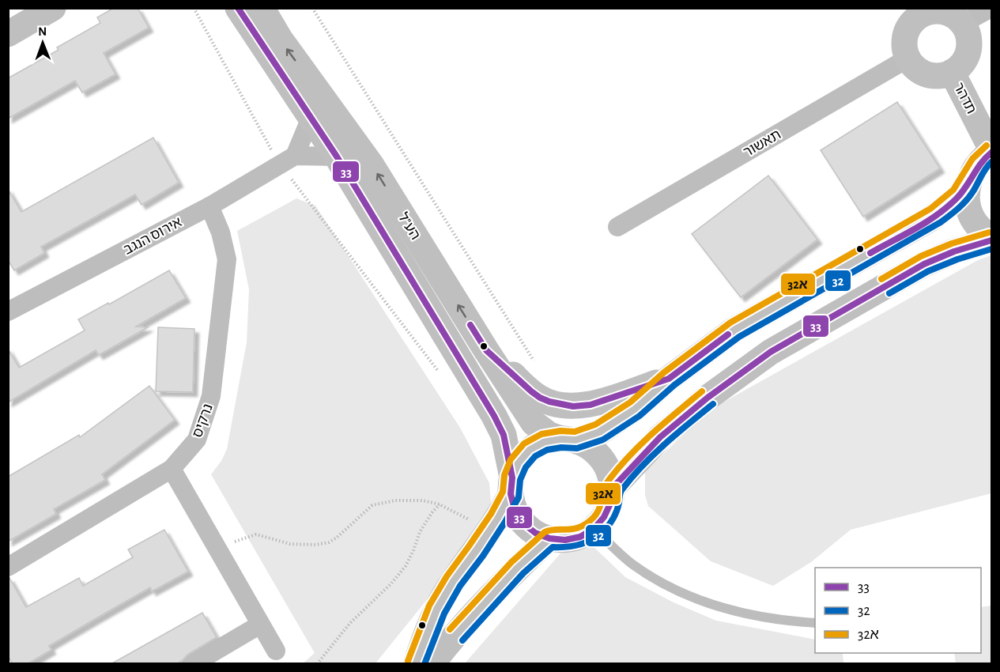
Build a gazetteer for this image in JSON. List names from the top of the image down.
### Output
{
  "streets": {
    "street": [
      "תדהר",
      "תאשור",
      "הע\"ל",
      "אירוס הנגב",
      "נרקיס"
    ]
  },
  "crossings": [
    ["תדהר", "תאשור"],
    ["אירוס הנגב", "נרקיס"]
  ],
  "lines": ["transit line 33", "transit line 32א", "transit line 32"],
  "legend": ["33", "32", "32א"],
  "north": "top"
}
